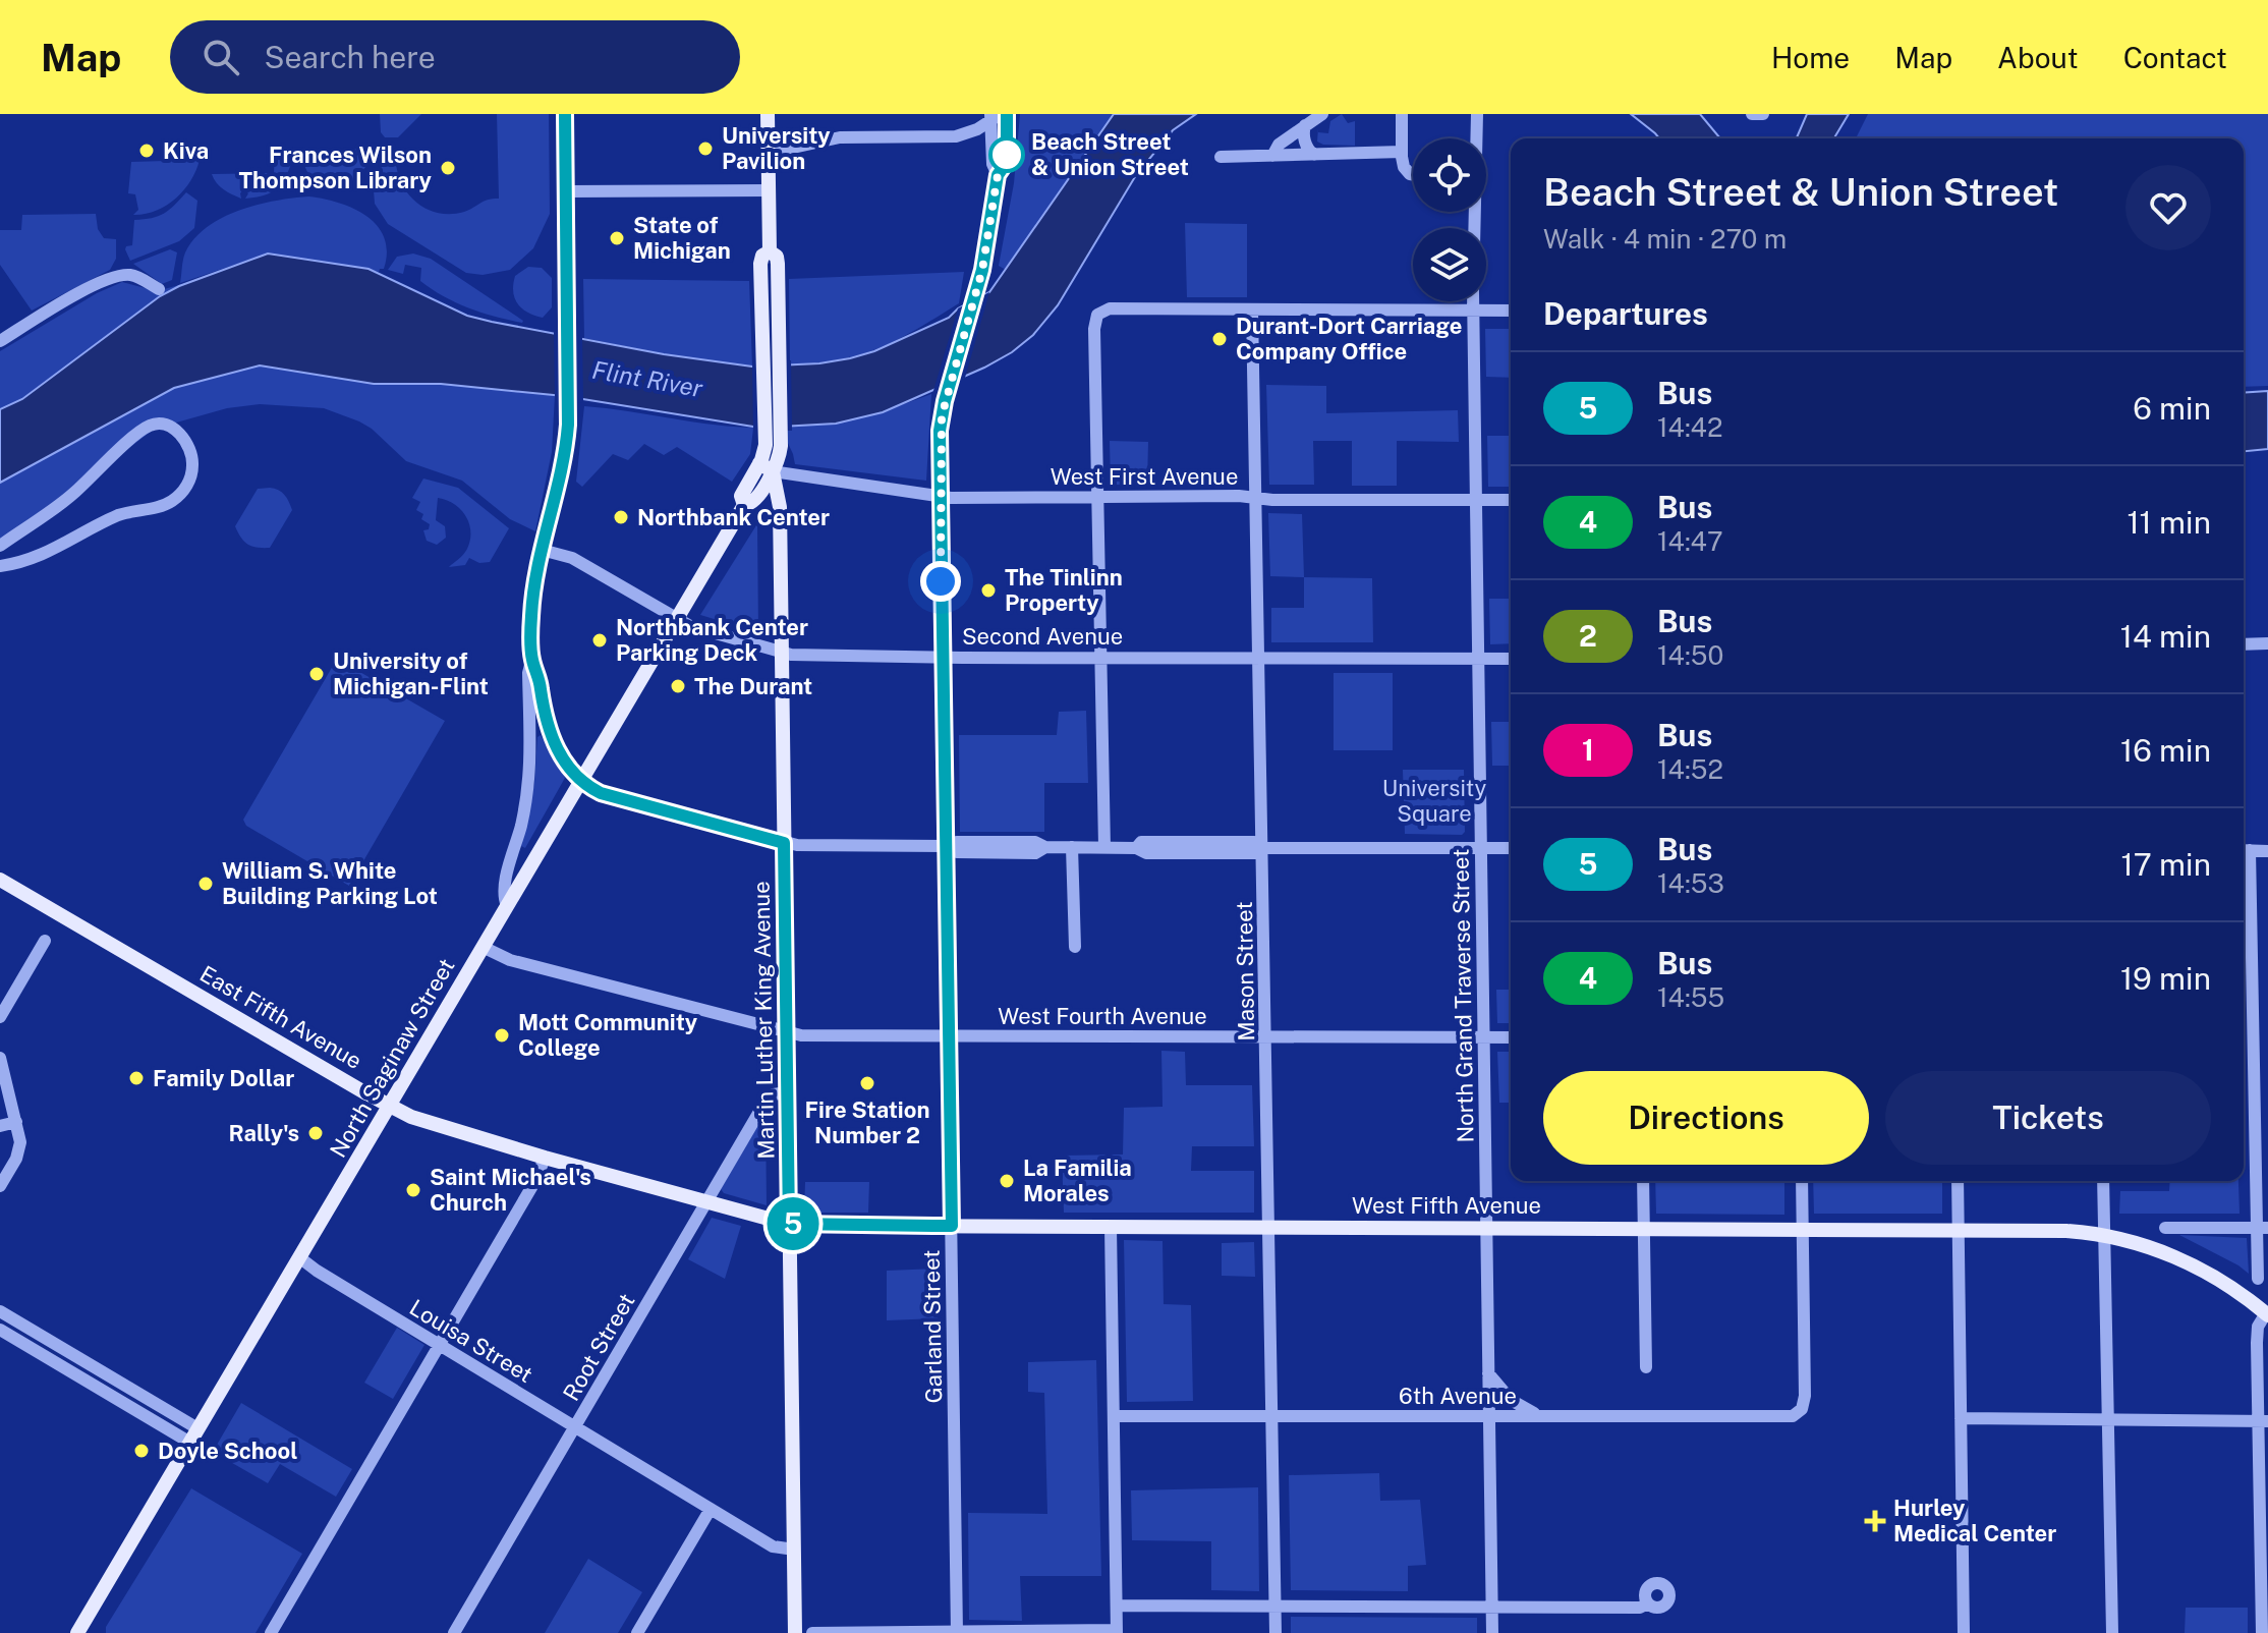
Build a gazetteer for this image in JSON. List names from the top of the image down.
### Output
{
  "streets": {
    "main road": [
      "East Fifth Avenue",
      "Martin Luther King Avenue",
      "North Saginaw Street",
      "West Fifth Avenue"
    ],
    "street": [
      "West First Avenue",
      "Second Avenue",
      "Mason Street",
      "North Grand Traverse Street",
      "West Fourth Avenue",
      "Garland Street",
      "Louisa Street",
      "Root Street",
      "6th Avenue"
    ]
  },
  "crossings": [
    ["West First Avenue", "Mason Street"],
    ["West First Avenue", "North Grand Traverse Street"],
    ["West First Avenue", "Martin Luther King Avenue"],
    ["West First Avenue", "North Saginaw Street"],
    ["West First Avenue", "Garland Street"],
    ["Second Avenue", "Mason Street"],
    ["Second Avenue", "North Grand Traverse Street"],
    ["Second Avenue", "Martin Luther King Avenue"],
    ["Second Avenue", "North Saginaw Street"],
    ["Second Avenue", "Garland Street"],
    ["Mason Street", "West Fourth Avenue"],
    ["Mason Street", "West Fifth Avenue"],
    ["Mason Street", "6th Avenue"],
    ["North Grand Traverse Street", "West Fourth Avenue"],
    ["North Grand Traverse Street", "West Fifth Avenue"],
    ["North Grand Traverse Street", "6th Avenue"],
    ["West Fourth Avenue", "Martin Luther King Avenue"],
    ["West Fourth Avenue", "North Saginaw Street"],
    ["West Fourth Avenue", "Garland Street"],
    ["East Fifth Avenue", "Martin Luther King Avenue"],
    ["East Fifth Avenue", "North Saginaw Street"],
    ["East Fifth Avenue", "West Fifth Avenue"],
    ["East Fifth Avenue", "Root Street"],
    ["Martin Luther King Avenue", "North Saginaw Street"],
    ["Martin Luther King Avenue", "West Fifth Avenue"],
    ["Martin Luther King Avenue", "Louisa Street"],
    ["Martin Luther King Avenue", "Root Street"],
    ["North Saginaw Street", "Louisa Street"],
    ["West Fifth Avenue", "Garland Street"],
    ["West Fifth Avenue", "6th Avenue"],
    ["Louisa Street", "Root Street"]
  ],
  "water": ["Flint River"],
  "parks": ["University Square"],
  "places": {
    "other": [
      "University Pavilion",
      "Kiva",
      "Beach Street & Union Street",
      "Frances Wilson Thompson Library",
      "State of Michigan",
      "Durant-Dort Carriage Company Office",
      "Northbank Center",
      "The Tinlinn Property",
      "Northbank Center Parking Deck",
      "University of Michigan-Flint",
      "The Durant",
      "William S. White Building Parking Lot",
      "Mott Community College",
      "Family Dollar",
      "Fire Station Number 2",
      "Rally's",
      "La Familia Morales",
      "Saint Michael's Church",
      "Doyle School"
    ],
    "health": ["Hurley Medical Center"]
  },
  "lines": ["bus line 5"],
  "page": {
    "header": "Map",
    "search": "Search here",
    "nav": [
      "Home",
      "Map",
      "About",
      "Contact"
    ],
    "on_map": "5",
    "heading": [
      ["Beach Street & Union Street", "Walk · 4 min · 270 m"],
      "Departures"
    ],
    "list": [
      {
        "mark": "5",
        "name": "Bus",
        "note": "14:42",
        "value": "6 min"
      },
      {
        "mark": "4",
        "name": "Bus",
        "note": "14:47",
        "value": "11 min"
      },
      {
        "mark": "2",
        "name": "Bus",
        "note": "14:50",
        "value": "14 min"
      },
      {
        "mark": "1",
        "name": "Bus",
        "note": "14:52",
        "value": "16 min"
      },
      {
        "mark": "5",
        "name": "Bus",
        "note": "14:53",
        "value": "17 min"
      },
      {
        "mark": "4",
        "name": "Bus",
        "note": "14:55",
        "value": "19 min"
      }
    ],
    "buttons": ["Directions", "Tickets"]
  }
}
